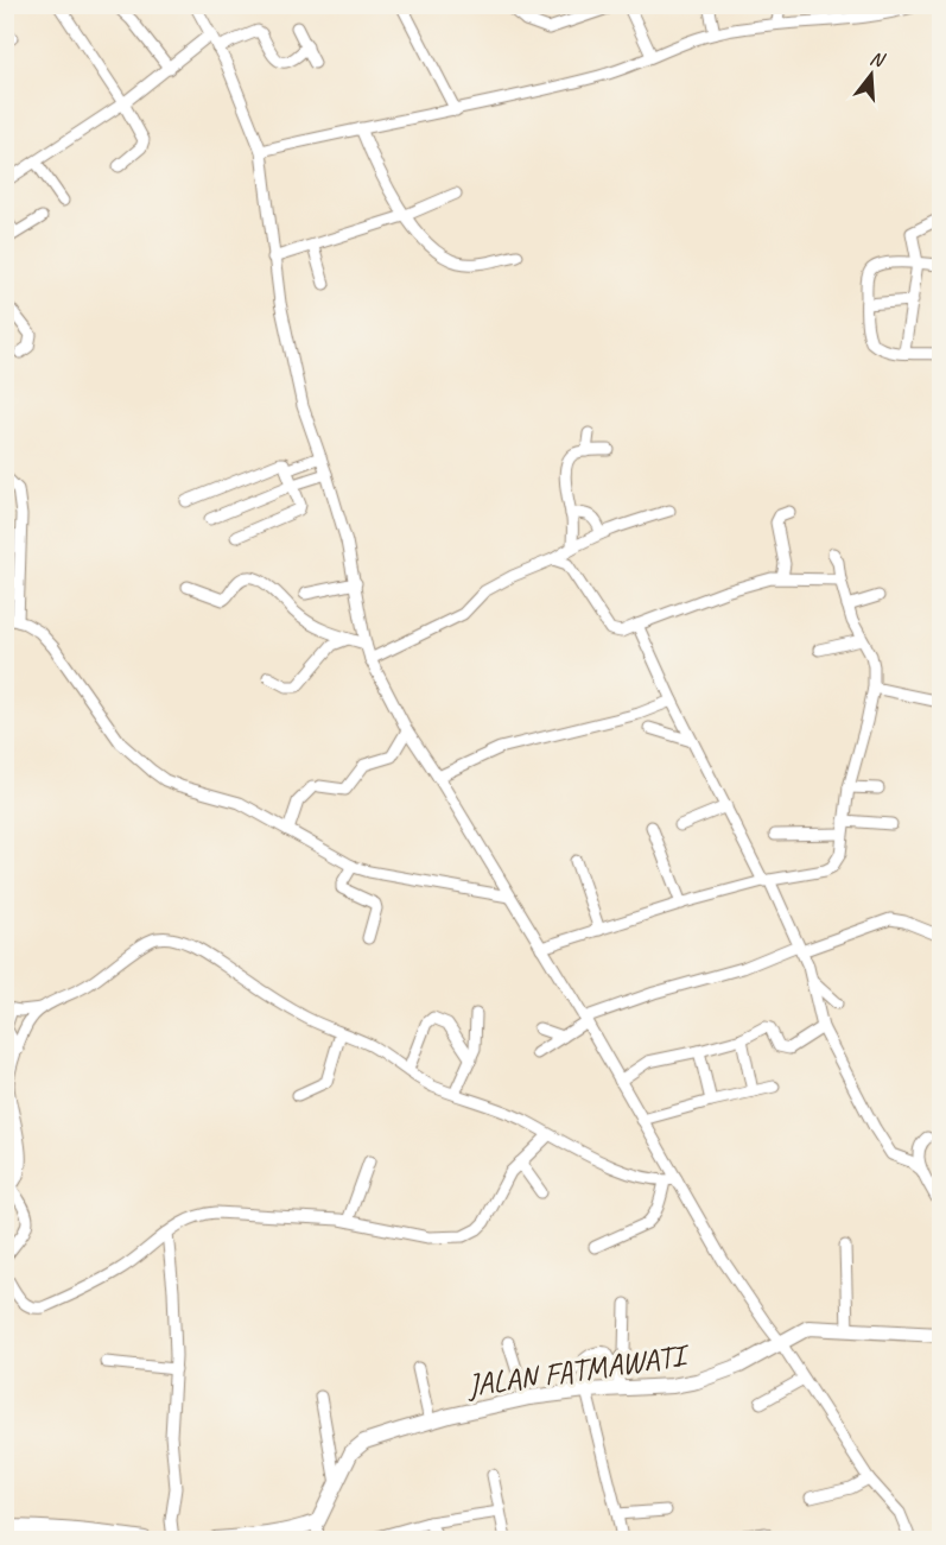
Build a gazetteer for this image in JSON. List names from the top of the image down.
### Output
{
  "streets": {
    "street": ["JALAN FATMAWATI"]
  },
  "north": "top"
}
